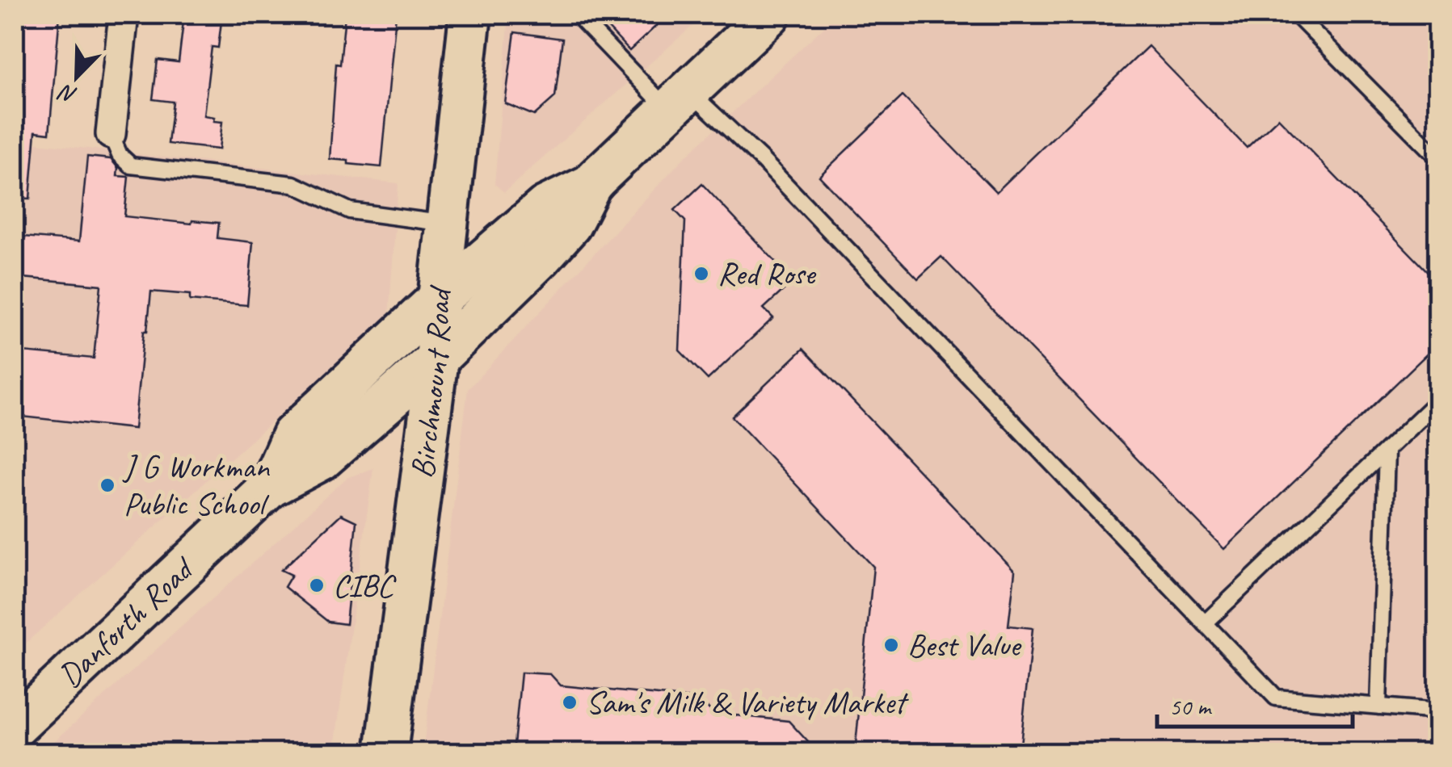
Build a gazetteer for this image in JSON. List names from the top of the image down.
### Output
{
  "streets": {
    "main road": ["Birchmount Road", "Danforth Road"]
  },
  "crossings": [
    ["Birchmount Road", "Danforth Road"]
  ],
  "places": [
    "Red Rose",
    "J G Workman Public School",
    "CIBC",
    "Best Value",
    "Sam's Milk & Variety Market"
  ],
  "scale_bar": "50 m",
  "north": "bottom left"
}
